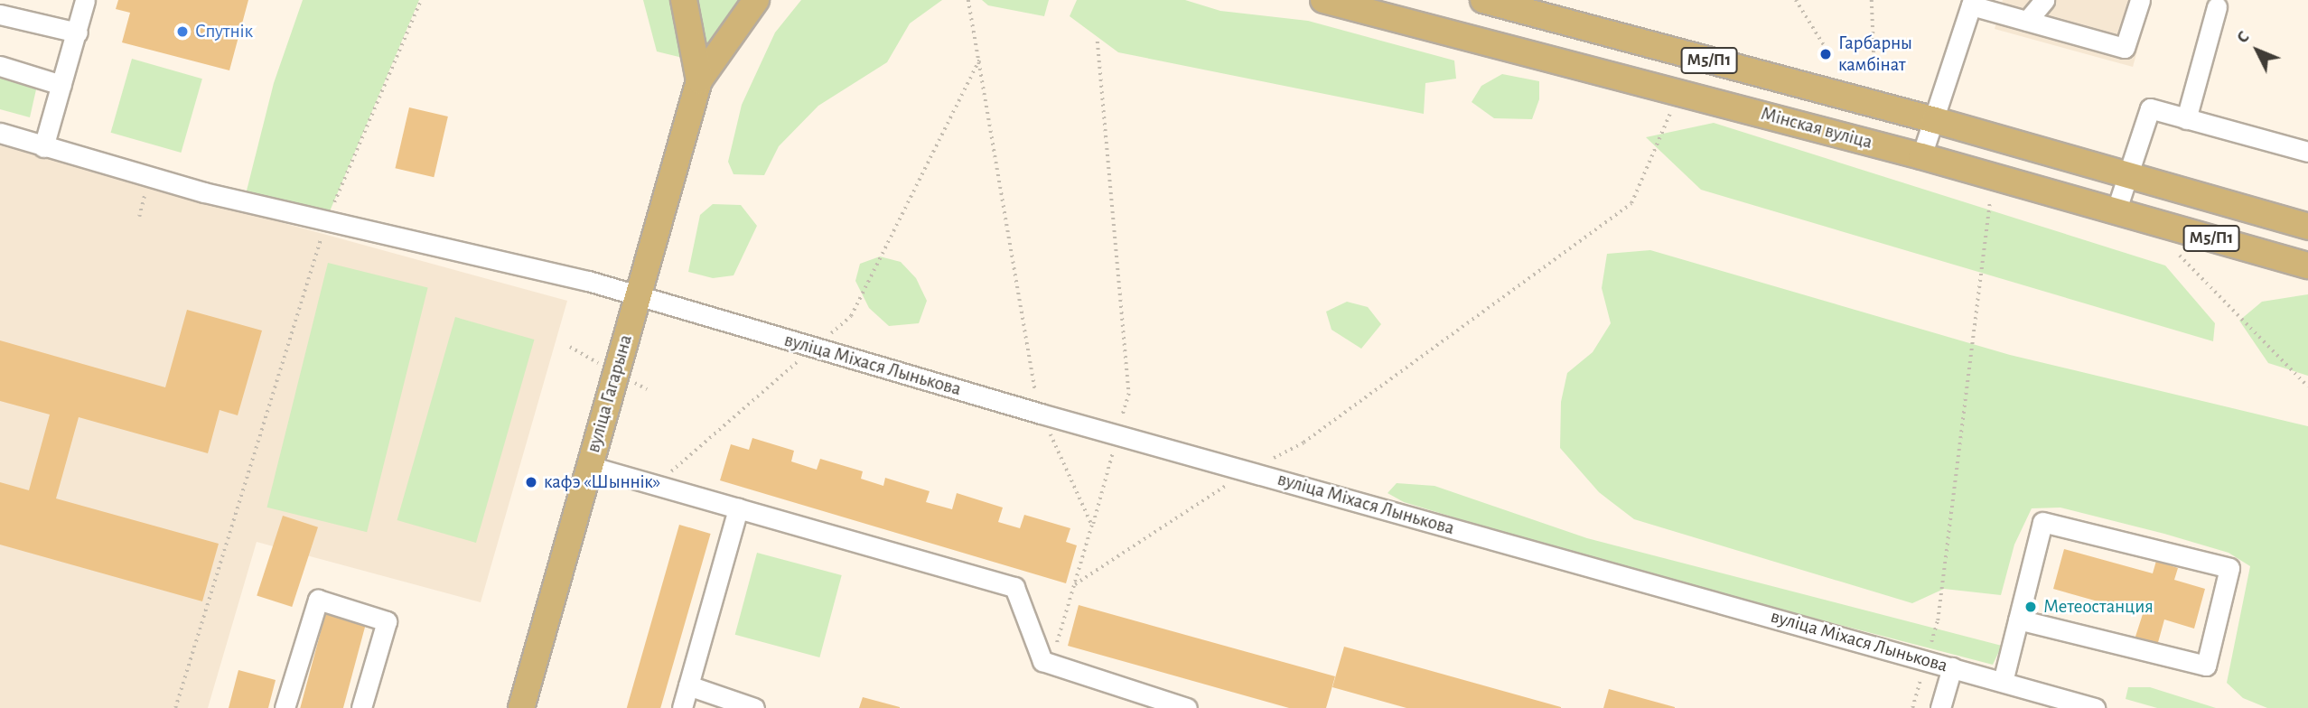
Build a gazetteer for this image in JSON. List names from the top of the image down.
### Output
{
  "streets": {
    "main road": ["М5/П1", "Мінская вуліца", "вуліца Гагарына"],
    "street": ["вуліца Міхася Лынькова"]
  },
  "crossings": [
    ["вуліца Міхася Лынькова", "вуліца Гагарына"]
  ],
  "places": [
    "Спутнік",
    "Гарбарны камбінат",
    "кафэ «Шыннік»",
    "Метеостанция"
  ],
  "north": "top left"
}
